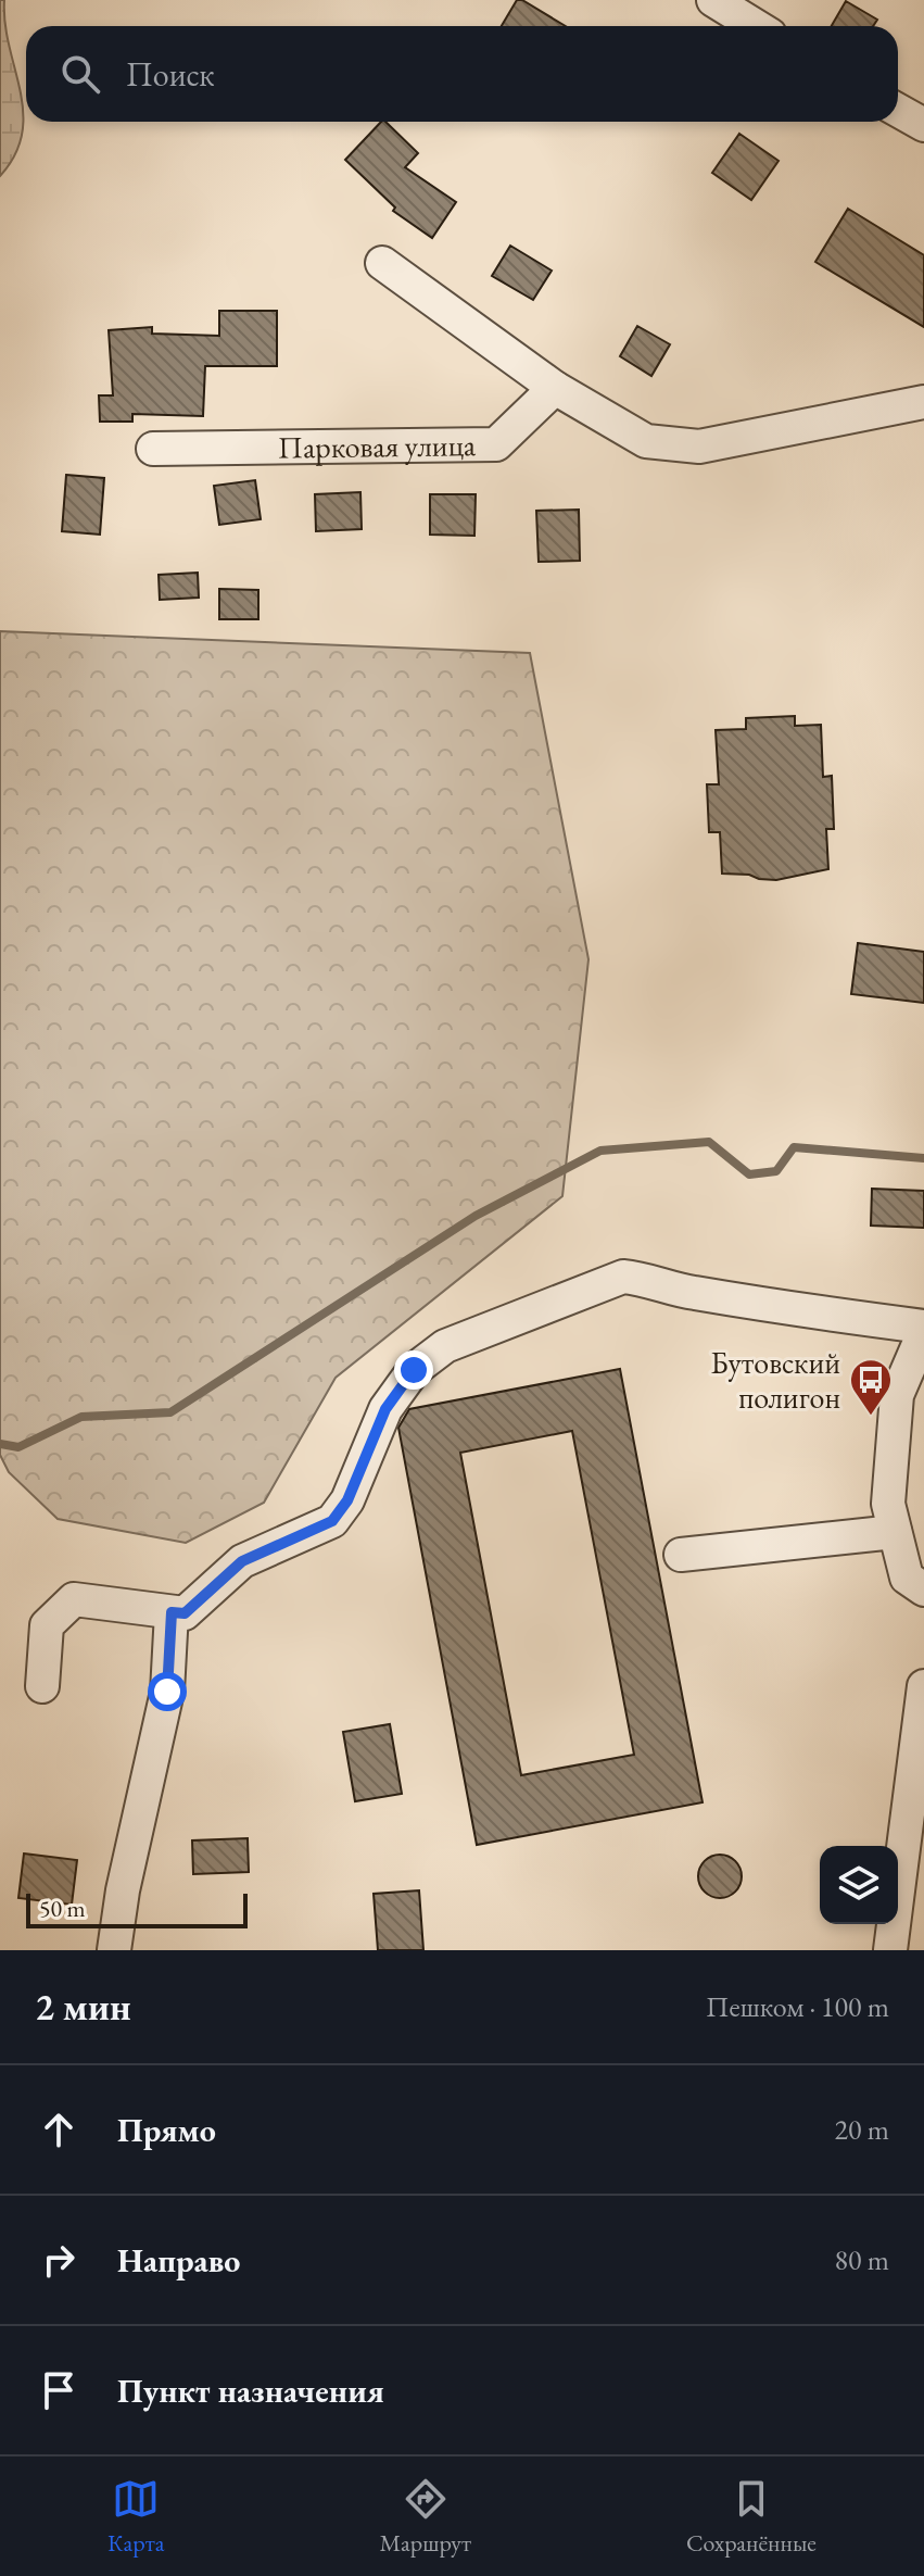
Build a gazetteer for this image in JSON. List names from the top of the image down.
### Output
{
  "streets": {
    "street": ["Парковая улица"]
  },
  "places": {
    "bus stop": ["Бутовский полигон"]
  },
  "scale_bar": "50 m",
  "page": {
    "search": "Поиск",
    "scale": "50 m",
    "heading": ["2 мин", "Пешком · 100 m"],
    "list": [
      ["Прямо", "20 m"],
      ["Направо", "80 m"],
      "Пункт назначения"
    ],
    "nav": ["Карта", "Маршрут", "Сохранённые"]
  }
}
